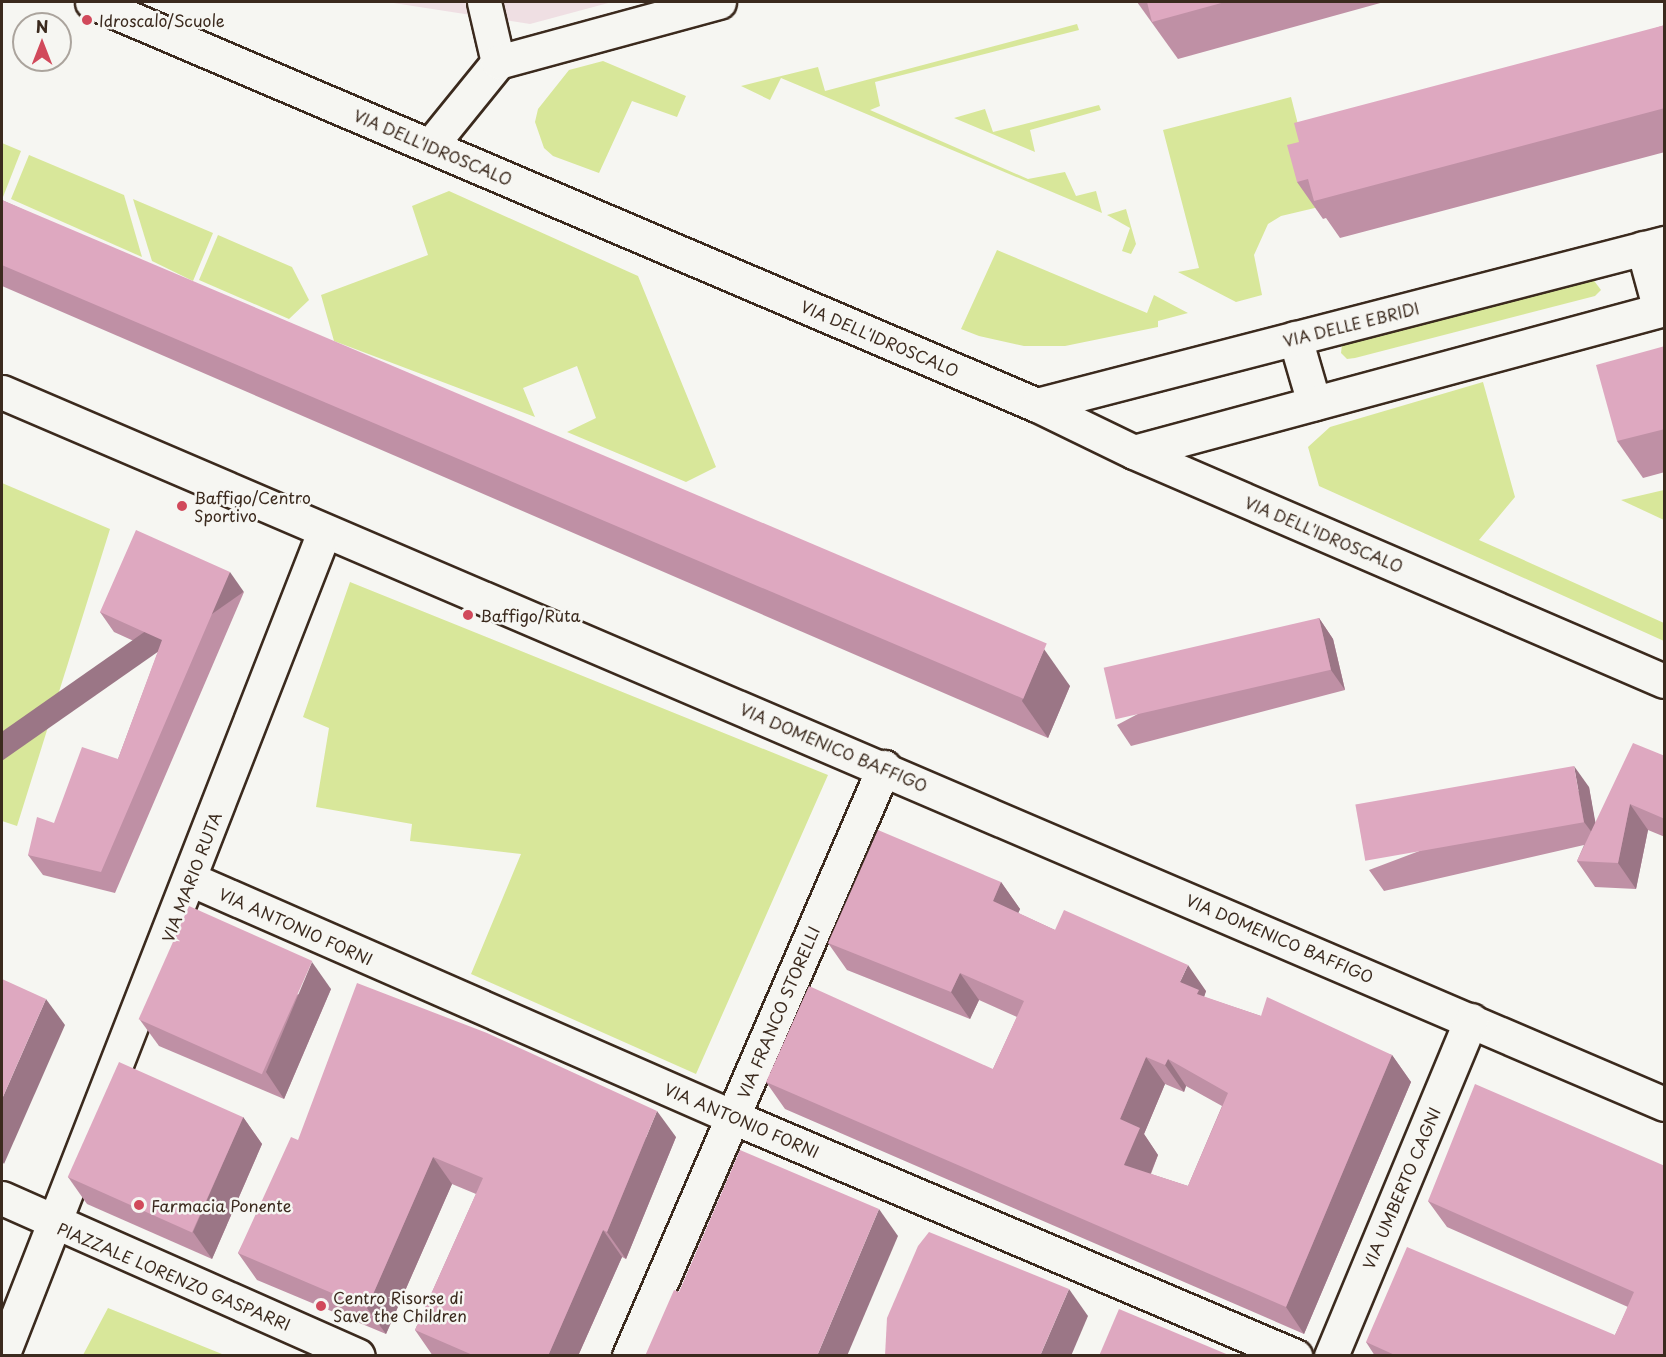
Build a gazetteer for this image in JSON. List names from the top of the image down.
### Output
{
  "streets": {
    "street": [
      "VIA DELL'IDROSCALO",
      "VIA DELLE EBRIDI",
      "VIA DOMENICO BAFFIGO",
      "VIA MARIO RUTA",
      "VIA ANTONIO FORNI",
      "VIA FRANCO STORELLI",
      "VIA UMBERTO CAGNI",
      "PIAZZALE LORENZO GASPARRI"
    ]
  },
  "crossings": [
    ["VIA DELL'IDROSCALO", "VIA DELLE EBRIDI"],
    ["VIA DOMENICO BAFFIGO", "VIA MARIO RUTA"],
    ["VIA DOMENICO BAFFIGO", "VIA FRANCO STORELLI"],
    ["VIA DOMENICO BAFFIGO", "VIA UMBERTO CAGNI"],
    ["VIA MARIO RUTA", "VIA ANTONIO FORNI"],
    ["VIA MARIO RUTA", "PIAZZALE LORENZO GASPARRI"],
    ["VIA ANTONIO FORNI", "VIA FRANCO STORELLI"]
  ],
  "places": [
    "Idroscalo/Scuole",
    "Baffigo/Centro Sportivo",
    "Baffigo/Ruta",
    "Farmacia Ponente",
    "Centro Risorse di Save the Children"
  ],
  "north": "top"
}
